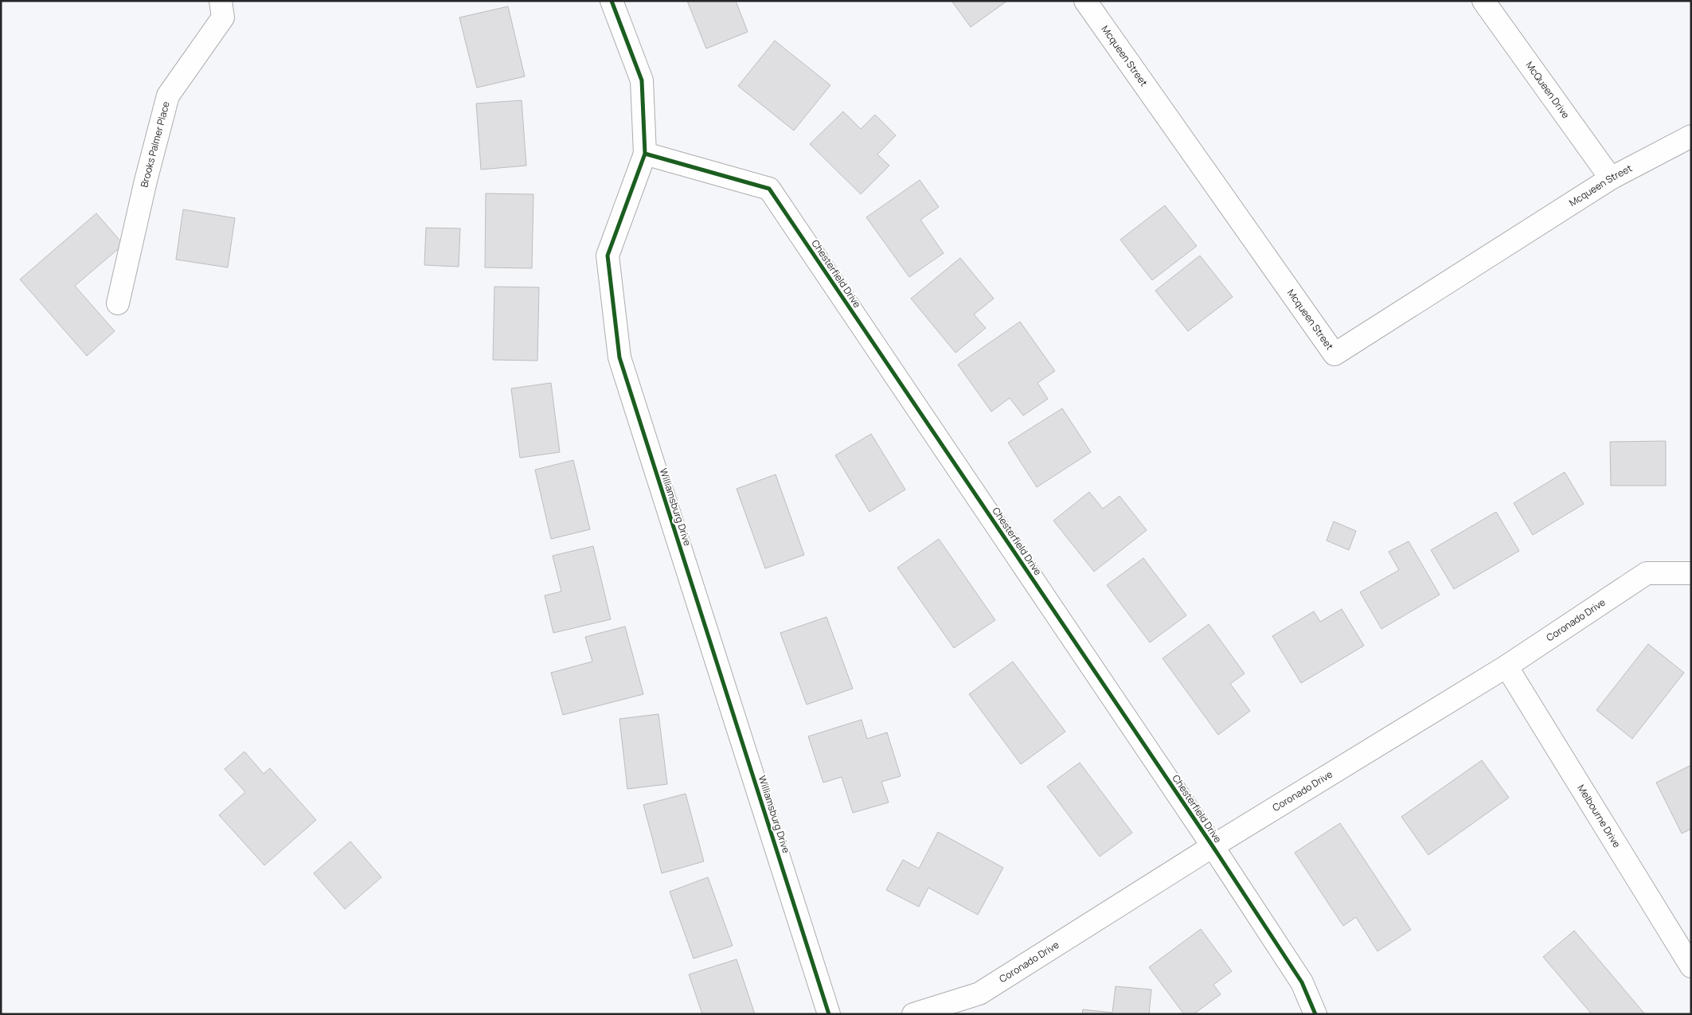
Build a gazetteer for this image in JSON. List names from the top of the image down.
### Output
{
  "streets": {
    "street": [
      "Mcqueen Street",
      "McQueen Drive",
      "Brooks Palmer Place",
      "Chesterfield Drive",
      "Williamsburg Drive",
      "Coronado Drive",
      "Melbourne Drive"
    ]
  },
  "crossings": [
    ["Mcqueen Street", "McQueen Drive"],
    ["Chesterfield Drive", "Williamsburg Drive"],
    ["Chesterfield Drive", "Coronado Drive"],
    ["Coronado Drive", "Melbourne Drive"]
  ]
}
